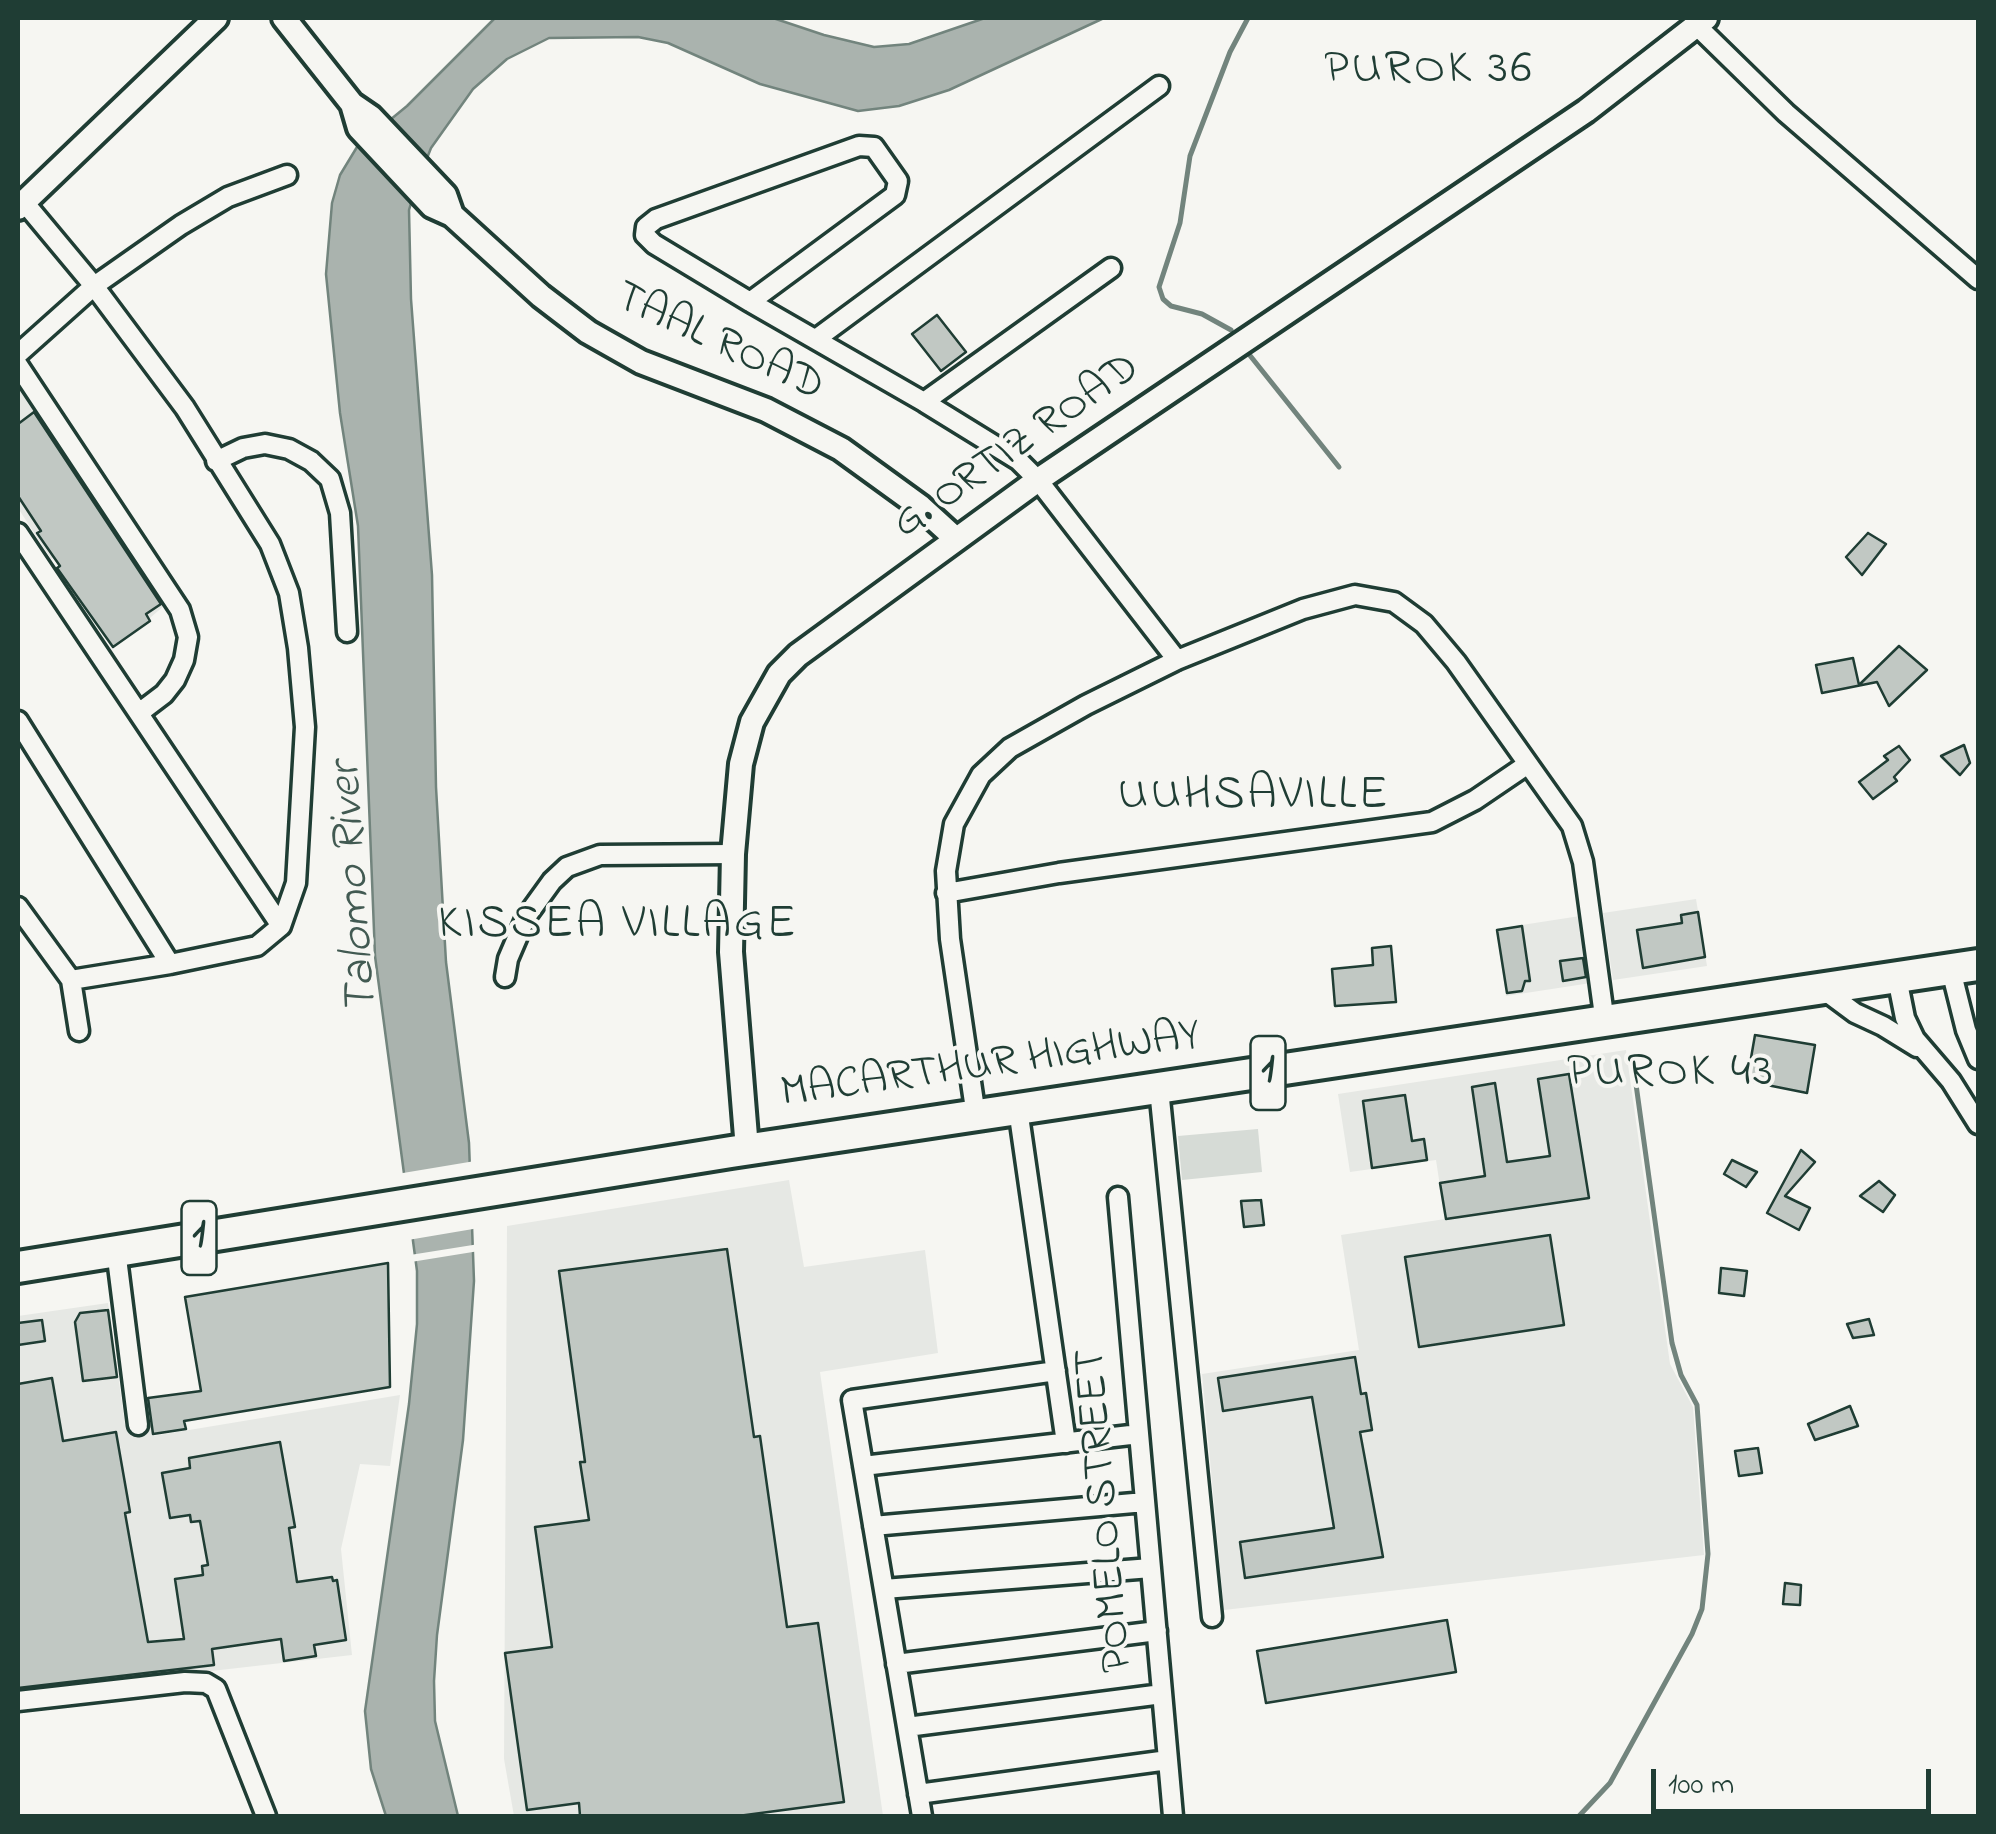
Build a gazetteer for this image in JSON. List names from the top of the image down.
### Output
{
  "streets": {
    "highway": ["MACARTHUR HIGHWAY", "1"],
    "street": ["TAAL ROAD", "G. ORTIZ ROAD", "POMELO STREET"]
  },
  "crossings": [
    ["TAAL ROAD", "G. ORTIZ ROAD"],
    ["G. ORTIZ ROAD", "MACARTHUR HIGHWAY"]
  ],
  "districts": [
    "PUROK 36",
    "UUHSAVILLE",
    "KISSEA VILLAGE",
    "PUROK 43"
  ],
  "water": ["Talomo River"],
  "scale_bar": "100 m"
}
